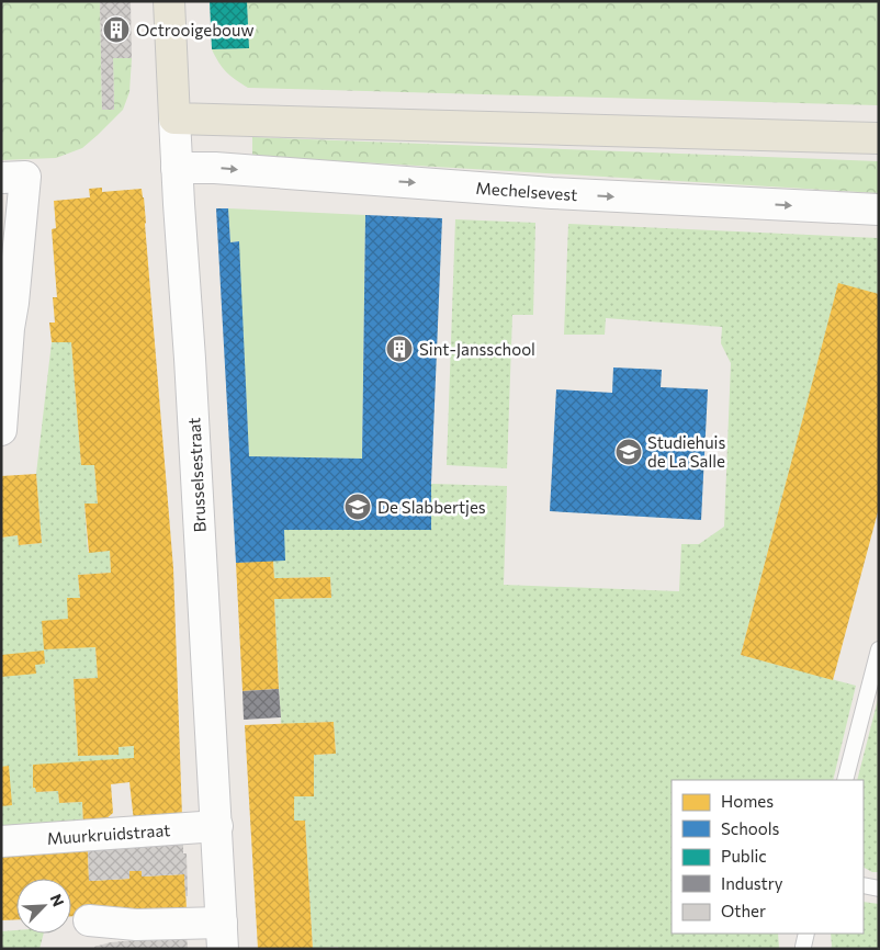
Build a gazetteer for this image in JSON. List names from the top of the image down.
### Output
{
  "streets": {
    "main road": ["Brusselsestraat"],
    "street": ["Mechelsevest", "Muurkruidstraat"]
  },
  "crossings": [
    ["Mechelsevest", "Brusselsestraat"],
    ["Brusselsestraat", "Muurkruidstraat"]
  ],
  "one_way": ["Mechelsevest"],
  "places": {
    "building": ["Octrooigebouw", "Sint-Jansschool"],
    "school or university": ["Studiehuis de La Salle", "De Slabbertjes"]
  },
  "legend": [
    "Homes",
    "Schools",
    "Public",
    "Industry",
    "Other"
  ],
  "north": "top right"
}
